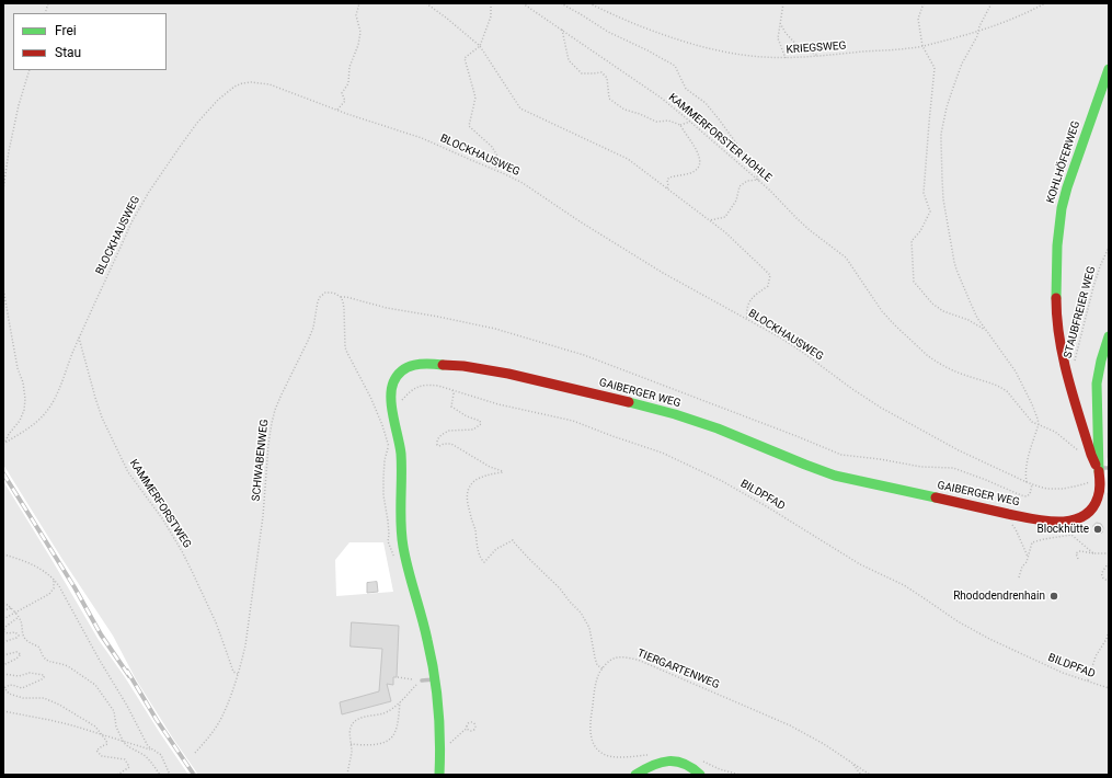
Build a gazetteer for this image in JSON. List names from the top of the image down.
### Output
{
  "streets": {
    "street": ["KOHLHÖFERWEG", "GAIBERGER WEG"],
    "path": [
      "KRIEGSWEG",
      "KAMMERFORSTER HOHLE",
      "BLOCKHAUSWEG",
      "STAUBFREIER WEG",
      "SCHWABENWEG",
      "BILDPFAD",
      "KAMMERFORSTWEG",
      "TIERGARTENWEG"
    ]
  },
  "crossings": [
    ["BLOCKHAUSWEG", "KAMMERFORSTWEG"],
    ["KOHLHÖFERWEG", "GAIBERGER WEG"],
    ["GAIBERGER WEG", "BILDPFAD"],
    ["SCHWABENWEG", "KAMMERFORSTWEG"]
  ],
  "places": ["Blockhütte", "Rhododendrenhain"],
  "legend": ["Frei", "Stau"]
}
